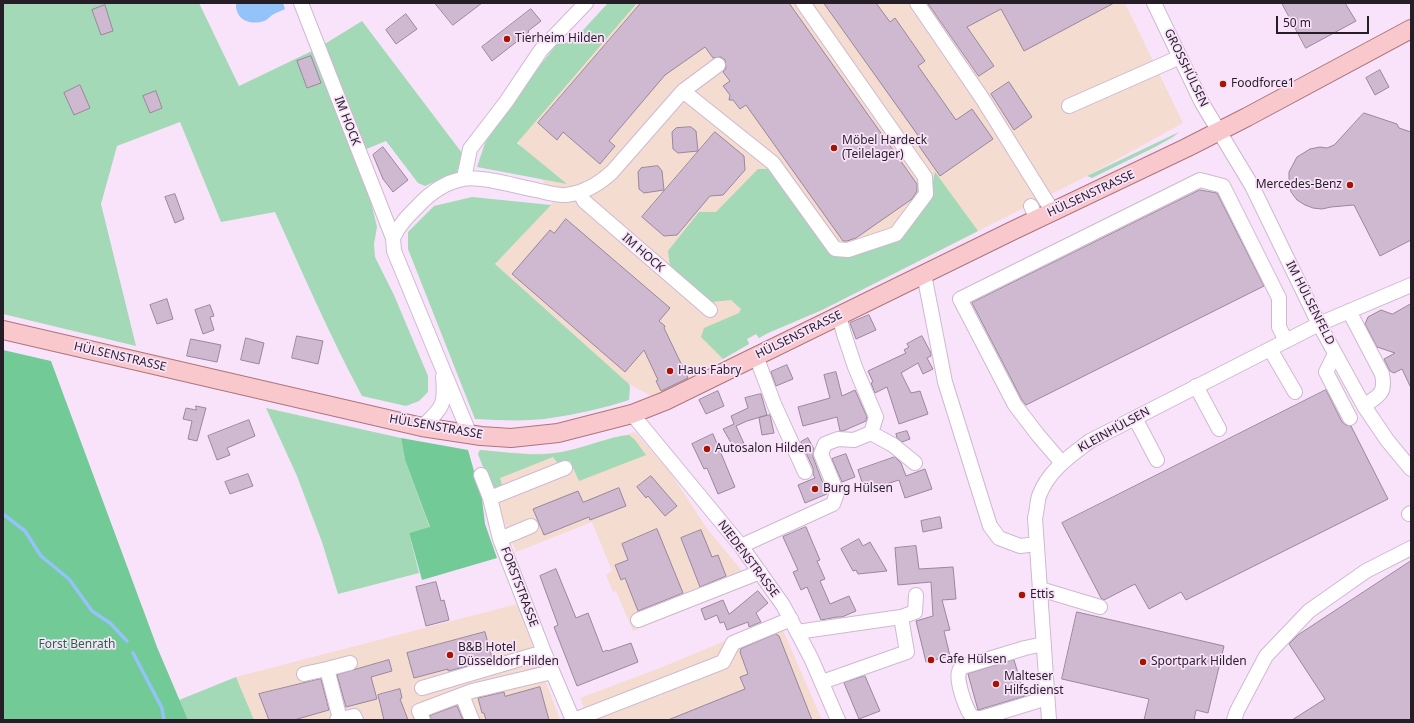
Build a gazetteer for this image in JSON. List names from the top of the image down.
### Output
{
  "streets": {
    "main road": ["HÜLSENSTRASSE"],
    "street": [
      "GROSSHÜLSEN",
      "IM HOCK",
      "IM HÜLSENFELD",
      "KLEINHÜLSEN",
      "NIEDENSTRASSE",
      "FORSTSTRASSE"
    ]
  },
  "crossings": [
    ["GROSSHÜLSEN", "HÜLSENSTRASSE"],
    ["GROSSHÜLSEN", "IM HÜLSENFELD"],
    ["IM HOCK", "HÜLSENSTRASSE"],
    ["HÜLSENSTRASSE", "IM HÜLSENFELD"],
    ["HÜLSENSTRASSE", "NIEDENSTRASSE"],
    ["IM HÜLSENFELD", "KLEINHÜLSEN"]
  ],
  "parks": ["Forst Benrath"],
  "places": [
    "Tierheim Hilden",
    "Foodforce1",
    "Möbel Hardeck (Teilelager)",
    "Mercedes-Benz",
    "Haus Fabry",
    "Autosalon Hilden",
    "Burg Hülsen",
    "Ettis",
    "B&B Hotel Düsseldorf Hilden",
    "Cafe Hülsen",
    "Sportpark Hilden",
    "Malteser Hilfsdienst"
  ],
  "scale_bar": "50 m"
}
